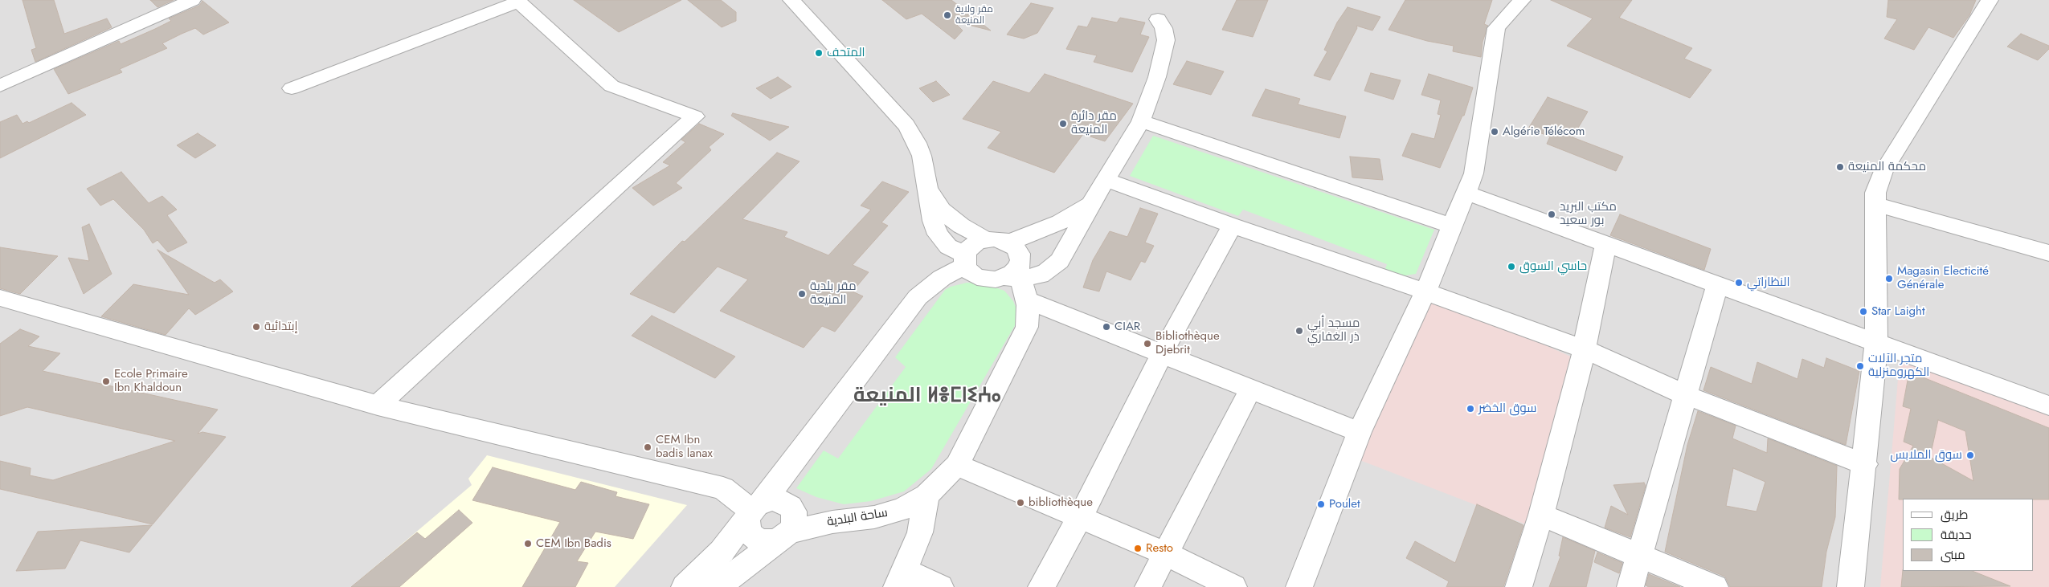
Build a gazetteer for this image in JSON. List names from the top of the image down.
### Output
{
  "streets": {
    "street": ["ساحة البلدية"]
  },
  "districts": ["المنيعة ⵍⴻⵎⵏⵉⵄⴰ"],
  "places": [
    "مقر ولاية المنيعة",
    "المتحف",
    "مقر دائرة المنيعة",
    "Algérie Télécom",
    "محكمة المنيعة",
    "مكتب البريد بور سعيد",
    "حاسي السوق",
    "Magasin Electicité Générale",
    "النظاراتي",
    "مقر بلدية المنيعة",
    "Star Laight",
    "إبتدائية",
    "CIAR",
    "مسجد أبي ذر الغفاري",
    "Bibliothèque Djebrit",
    "متجر الآلات الكهرومنزلية",
    "Ecole Primaire Ibn Khaldoun",
    "سوق الخضر",
    "CEM Ibn badis lanax",
    "سوق الملابس",
    "bibliothèque",
    "Poulet",
    "CEM Ibn Badis",
    "Resto"
  ],
  "legend": ["طريق", "حديقة", "مبنى"]
}
